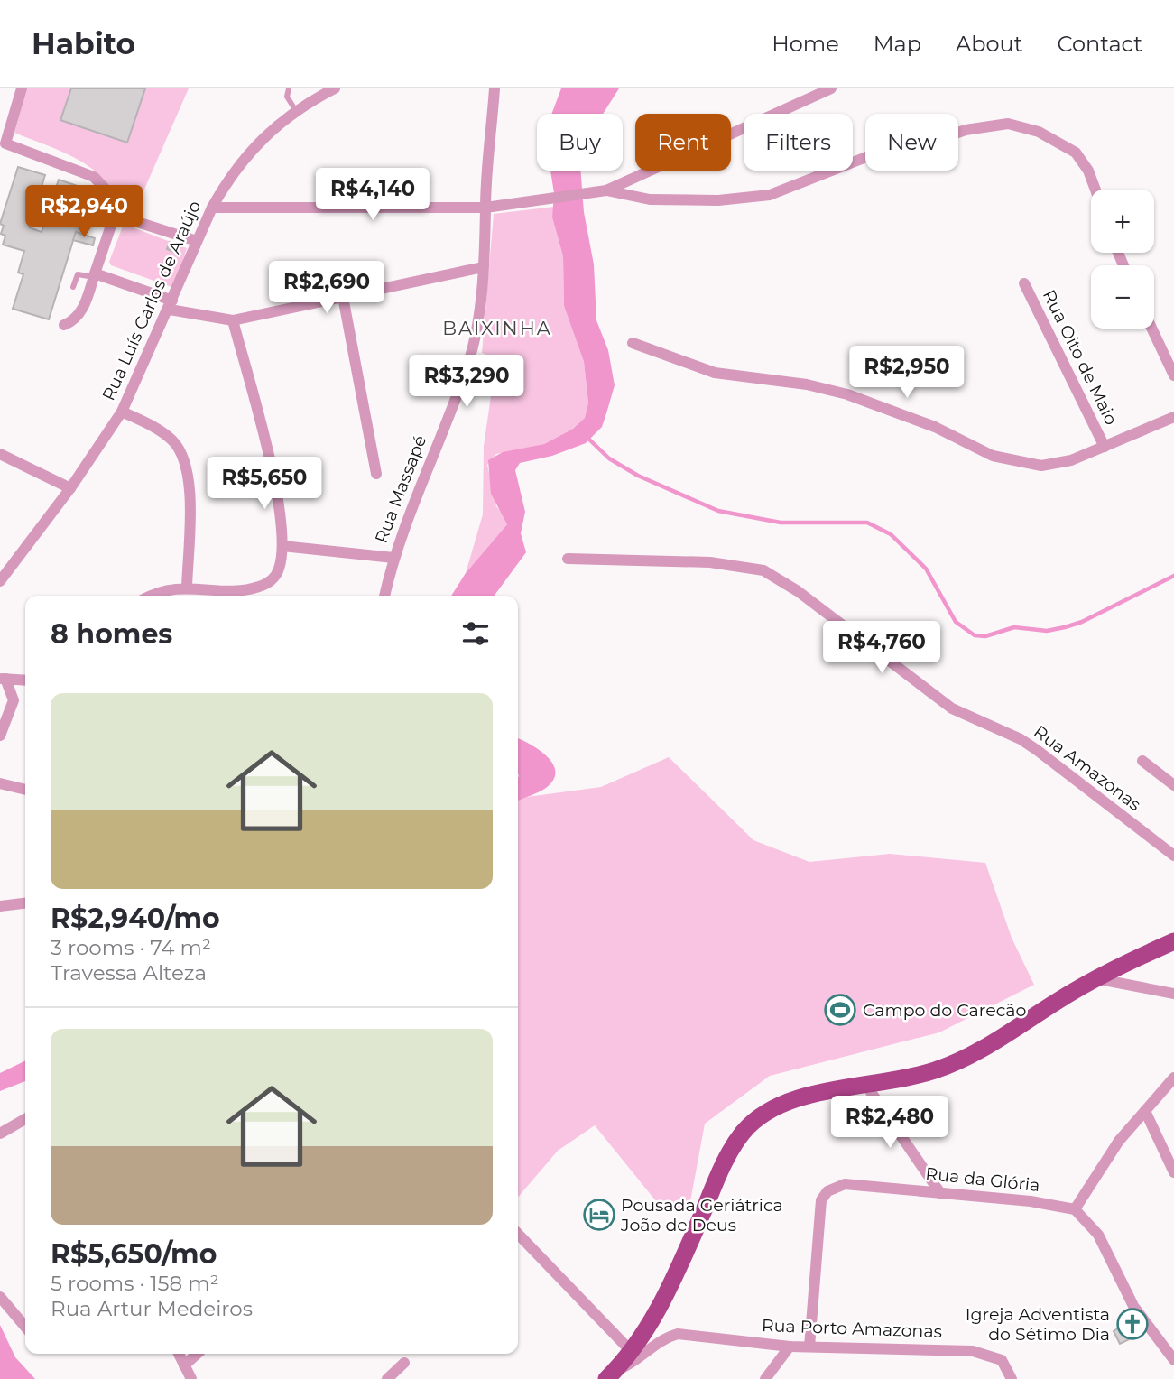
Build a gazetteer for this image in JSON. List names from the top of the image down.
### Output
{
  "streets": {
    "street": [
      "Rua Luís Carlos de Araújo",
      "Rua Oito de Maio",
      "Rua Massapé",
      "Rua Amazonas",
      "Rua da Glória",
      "Rua Porto Amazonas"
    ]
  },
  "crossings": [
    ["Rua da Glória", "Rua Porto Amazonas"]
  ],
  "districts": ["BAIXINHA"],
  "places": {
    "sports": ["Campo do Carecão"],
    "hotel": ["Pousada Geriátrica João de Deus"],
    "church": ["Igreja Adventista do Sétimo Dia"]
  },
  "page": {
    "header": "Habito",
    "nav": [
      "Home",
      "Map",
      "About",
      "Contact"
    ],
    "chip": [
      "Buy",
      "Rent",
      "Filters",
      "New"
    ],
    "price": [
      "R$4,140",
      "R$2,940",
      "R$2,690",
      "R$2,950",
      "R$3,290",
      "R$5,650",
      "R$4,760",
      "R$2,480"
    ],
    "map_buttons": ["+", "−"],
    "heading": "8 homes",
    "list": [
      {
        "name": "R$2,940/mo",
        "note": "3 rooms · 74 m² · Travessa Alteza"
      },
      {
        "name": "R$5,650/mo",
        "note": "5 rooms · 158 m² · Rua Artur Medeiros"
      }
    ]
  }
}
